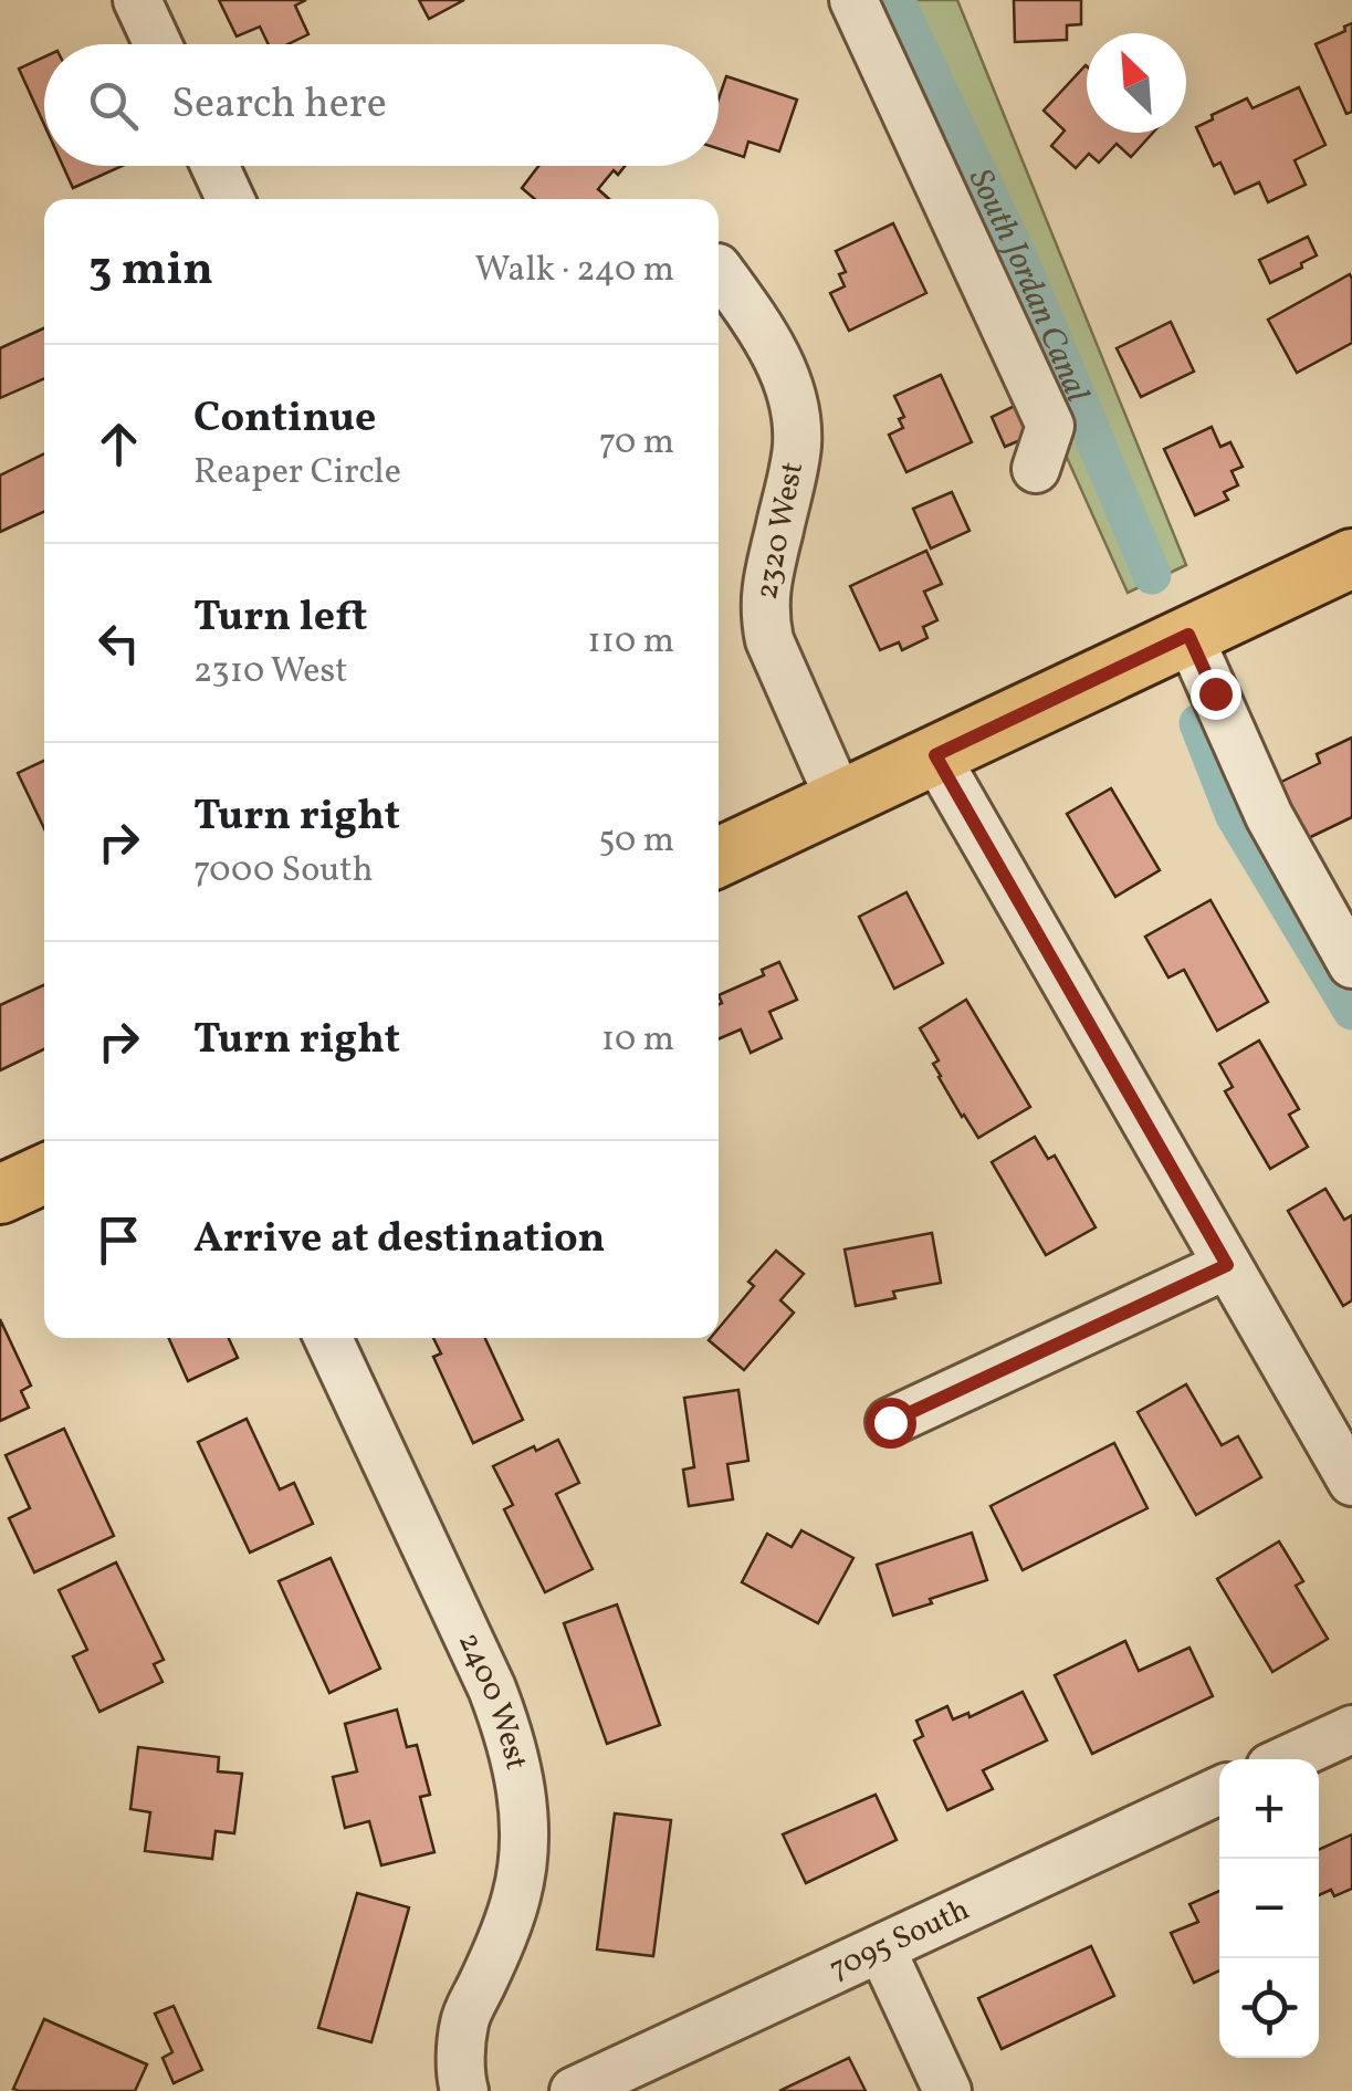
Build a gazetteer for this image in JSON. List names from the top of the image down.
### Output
{
  "streets": {
    "street": ["2320 West", "2400 West", "7095 South"]
  },
  "water": ["South Jordan Canal"],
  "north": "top left",
  "page": {
    "search": "Search here",
    "heading": ["3 min", "Walk · 240 m"],
    "list": [
      ["Continue", "Reaper Circle", "70 m"],
      ["Turn left", "2310 West", "110 m"],
      ["Turn right", "7000 South", "50 m"],
      ["Turn right", "10 m"],
      "Arrive at destination"
    ],
    "map_buttons": ["+", "−"]
  }
}
